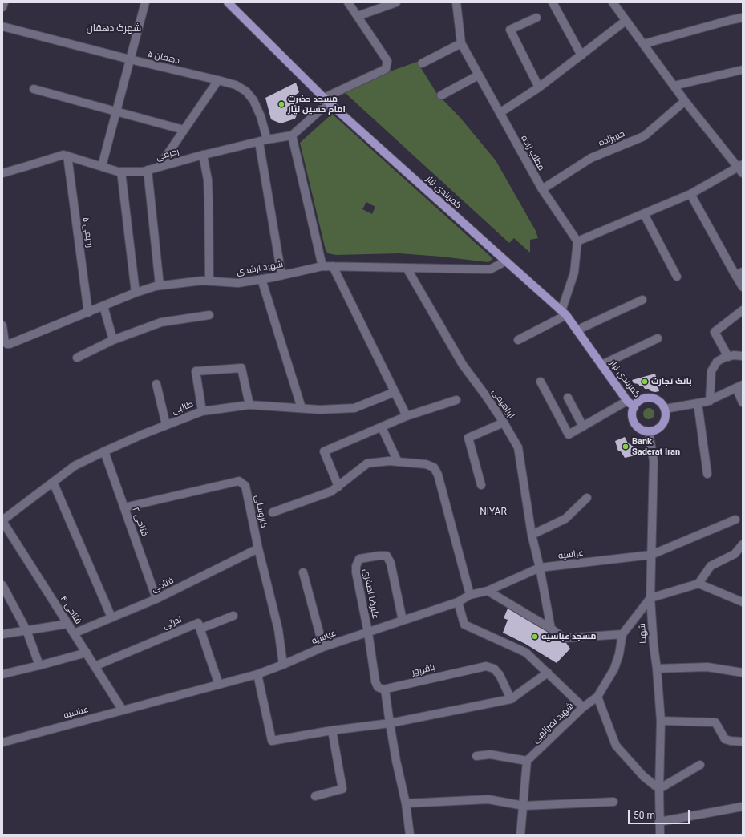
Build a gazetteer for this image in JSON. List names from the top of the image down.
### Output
{
  "streets": {
    "main road": ["کمربندی نیار"],
    "street": [
      "دهقان ۵",
      "حبیبزاده",
      "مطلب زاده",
      "رحیمی",
      "رحیمی ۵",
      "شهید ارشدی",
      "ابراهیمی",
      "طالبی",
      "کاروسلی",
      "فتاحی ۲",
      "عباسیه",
      "فتاحی",
      "علیرضا اصغری",
      "فتاحی ۴",
      "ندرتی",
      "شهدا",
      "باقرپور",
      "شهید نصرالهی"
    ]
  },
  "crossings": [
    ["دهقان ۵", "رحیمی"],
    ["دهقان ۵", "شهید ارشدی"],
    ["حبیبزاده", "مطلب زاده"],
    ["رحیمی", "رحیمی ۵"],
    ["کمربندی نیار", "شهید ارشدی"],
    ["کمربندی نیار", "شهدا"],
    ["رحیمی ۵", "شهید ارشدی"],
    ["شهید ارشدی", "ابراهیمی"],
    ["ابراهیمی", "عباسیه"],
    ["طالبی", "فتاحی ۲"],
    ["طالبی", "فتاحی ۴"],
    ["کاروسلی", "فتاحی ۲"],
    ["کاروسلی", "عباسیه"],
    ["کاروسلی", "فتاحی"],
    ["فتاحی ۲", "فتاحی"],
    ["عباسیه", "علیرضا اصغری"],
    ["عباسیه", "فتاحی ۴"],
    ["عباسیه", "شهدا"],
    ["فتاحی", "فتاحی ۴"],
    ["فتاحی ۴", "ندرتی"]
  ],
  "districts": ["شهرک دهقان", "NIYAR"],
  "places": [
    "مسجد حضرت امام حسین نیار",
    "بانک تجارت",
    "Bank Saderat Iran",
    "مسجد عباسیه"
  ],
  "scale_bar": "50 m"
}
